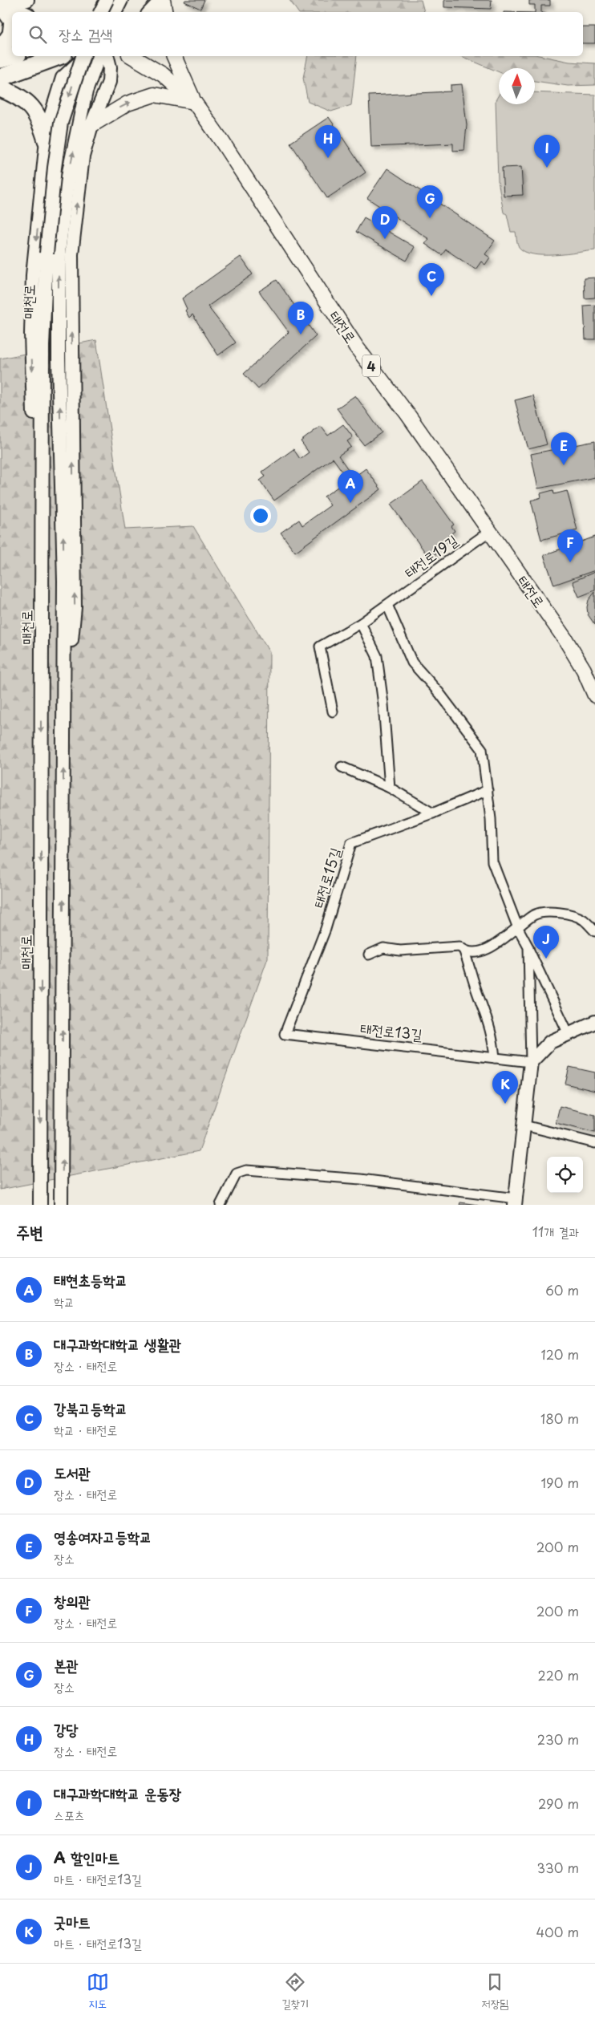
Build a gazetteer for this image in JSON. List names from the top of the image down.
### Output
{
  "streets": {
    "main road": ["매천로", "태전로", "4"],
    "street": ["태전로19길", "태전로15길", "태전로13길"]
  },
  "crossings": [
    ["태전로", "태전로19길"],
    ["태전로15길", "태전로13길"]
  ],
  "north": "top",
  "page": {
    "search": "장소 검색",
    "pins": [
      "H",
      "I",
      "G",
      "D",
      "C",
      "B",
      "E",
      "A",
      "F",
      "J",
      "K"
    ],
    "heading": ["주변", "11개 결과"],
    "list": [
      {
        "mark": "A",
        "name": "태현초등학교",
        "note": "학교",
        "value": "60 m"
      },
      {
        "mark": "B",
        "name": "대구과학대학교 생활관",
        "note": "장소 · 태전로",
        "value": "120 m"
      },
      {
        "mark": "C",
        "name": "강북고등학교",
        "note": "학교 · 태전로",
        "value": "180 m"
      },
      {
        "mark": "D",
        "name": "도서관",
        "note": "장소 · 태전로",
        "value": "190 m"
      },
      {
        "mark": "E",
        "name": "영송여자고등학교",
        "note": "장소",
        "value": "200 m"
      },
      {
        "mark": "F",
        "name": "창의관",
        "note": "장소 · 태전로",
        "value": "200 m"
      },
      {
        "mark": "G",
        "name": "본관",
        "note": "장소",
        "value": "220 m"
      },
      {
        "mark": "H",
        "name": "강당",
        "note": "장소 · 태전로",
        "value": "230 m"
      },
      {
        "mark": "I",
        "name": "대구과학대학교 운동장",
        "note": "스포츠",
        "value": "290 m"
      },
      {
        "mark": "J",
        "name": "A 할인마트",
        "note": "마트 · 태전로13길",
        "value": "330 m"
      },
      {
        "mark": "K",
        "name": "굿마트",
        "note": "마트 · 태전로13길",
        "value": "400 m"
      }
    ],
    "nav": ["지도", "길찾기", "저장됨"]
  }
}
